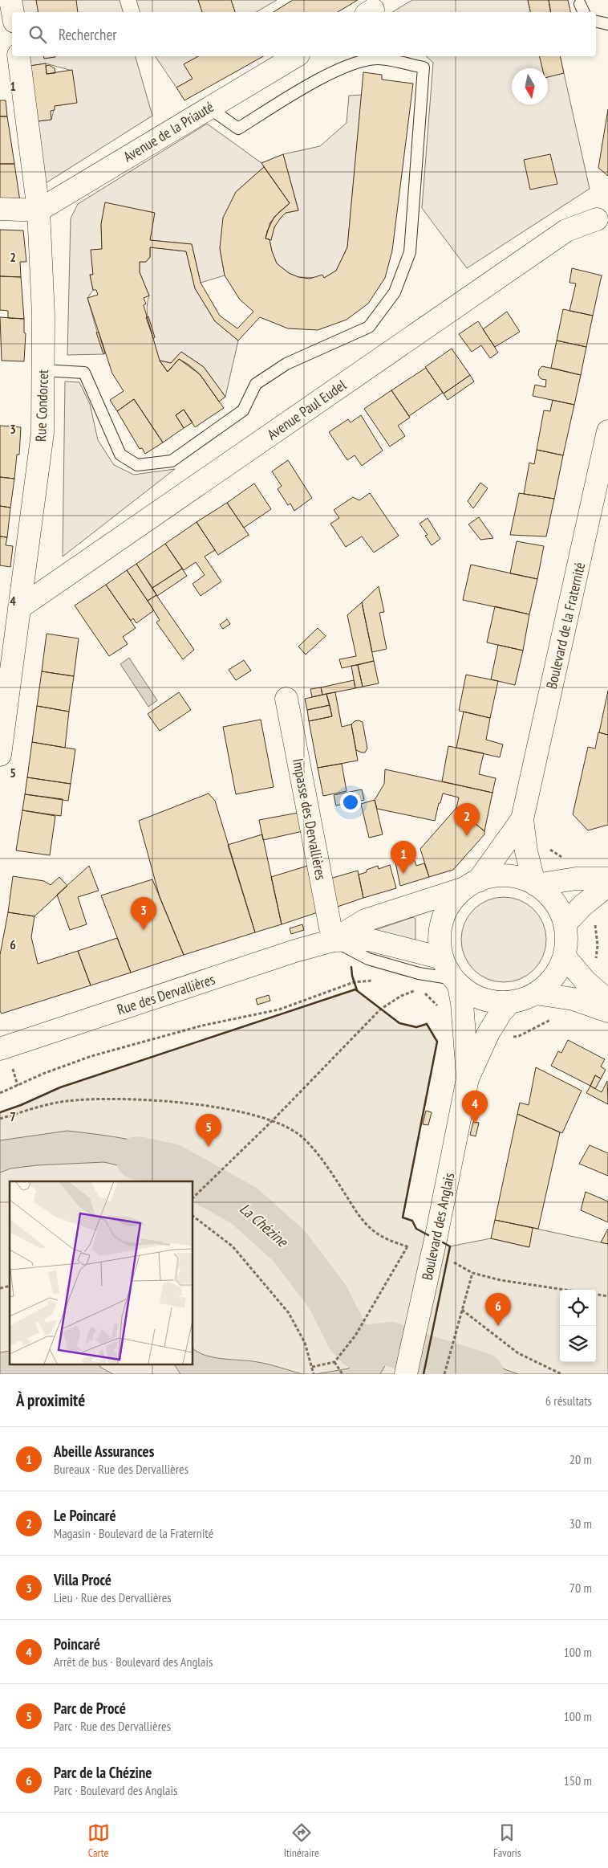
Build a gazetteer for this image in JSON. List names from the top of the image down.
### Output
{
  "streets": {
    "main road": [
      "Avenue de la Priauté",
      "Rue Condorcet",
      "Avenue Paul Eudel",
      "Boulevard de la Fraternité",
      "Impasse des Dervallières",
      "Rue des Dervallières",
      "Boulevard des Anglais"
    ]
  },
  "crossings": [
    ["Avenue de la Priauté", "Rue Condorcet"],
    ["Rue Condorcet", "Avenue Paul Eudel"],
    ["Boulevard de la Fraternité", "Rue des Dervallières"],
    ["Boulevard de la Fraternité", "Boulevard des Anglais"],
    ["Impasse des Dervallières", "Rue des Dervallières"],
    ["Rue des Dervallières", "Boulevard des Anglais"]
  ],
  "water": ["La Chézine"],
  "north": "bottom",
  "page": {
    "search": "Rechercher",
    "pins": [
      "2",
      "1",
      "3",
      "4",
      "5",
      "6"
    ],
    "heading": ["À proximité", "6 résultats"],
    "list": [
      {
        "mark": "1",
        "name": "Abeille Assurances",
        "note": "Bureaux · Rue des Dervallières",
        "value": "20 m"
      },
      {
        "mark": "2",
        "name": "Le Poincaré",
        "note": "Magasin · Boulevard de la Fraternité",
        "value": "30 m"
      },
      {
        "mark": "3",
        "name": "Villa Procé",
        "note": "Lieu · Rue des Dervallières",
        "value": "70 m"
      },
      {
        "mark": "4",
        "name": "Poincaré",
        "note": "Arrêt de bus · Boulevard des Anglais",
        "value": "100 m"
      },
      {
        "mark": "5",
        "name": "Parc de Procé",
        "note": "Parc · Rue des Dervallières",
        "value": "100 m"
      },
      {
        "mark": "6",
        "name": "Parc de la Chézine",
        "note": "Parc · Boulevard des Anglais",
        "value": "150 m"
      }
    ],
    "nav": ["Carte", "Itinéraire", "Favoris"]
  },
  "grid": {
    "rows": [
      "1",
      "2",
      "3",
      "4",
      "5",
      "6",
      "7"
    ]
  }
}
